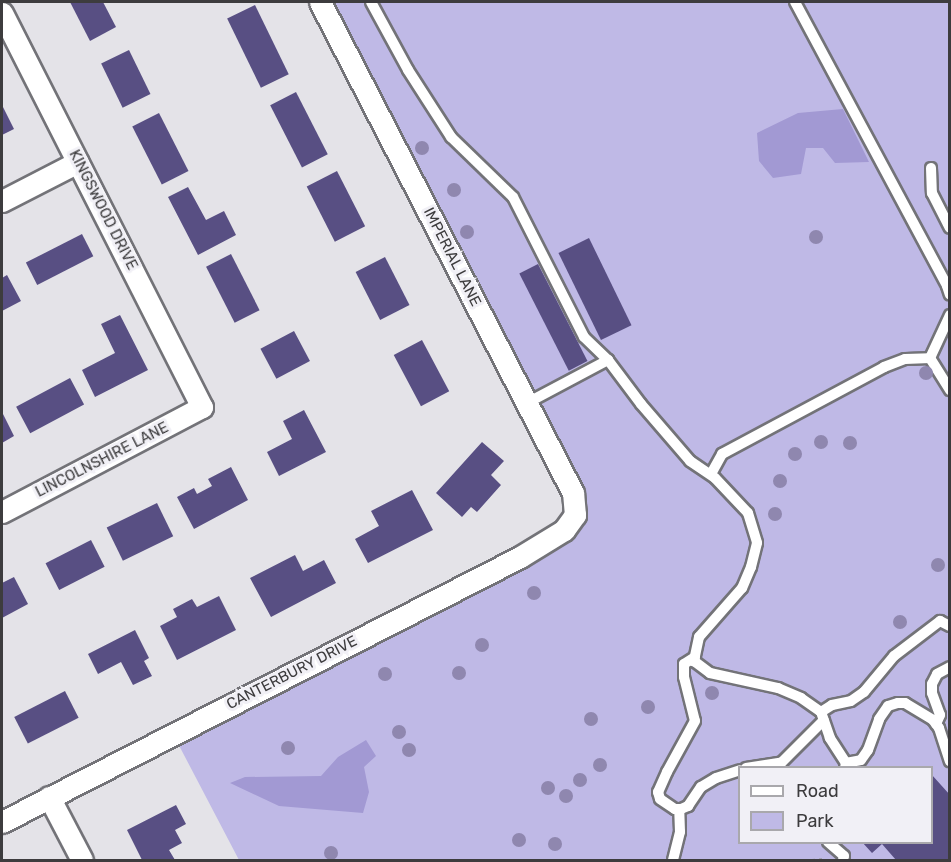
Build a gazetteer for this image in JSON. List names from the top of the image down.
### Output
{
  "streets": {
    "street": [
      "KINGSWOOD DRIVE",
      "IMPERIAL LANE",
      "LINCOLNSHIRE LANE",
      "CANTERBURY DRIVE"
    ]
  },
  "crossings": [
    ["KINGSWOOD DRIVE", "LINCOLNSHIRE LANE"],
    ["IMPERIAL LANE", "CANTERBURY DRIVE"]
  ],
  "legend": ["Road", "Park"]
}
